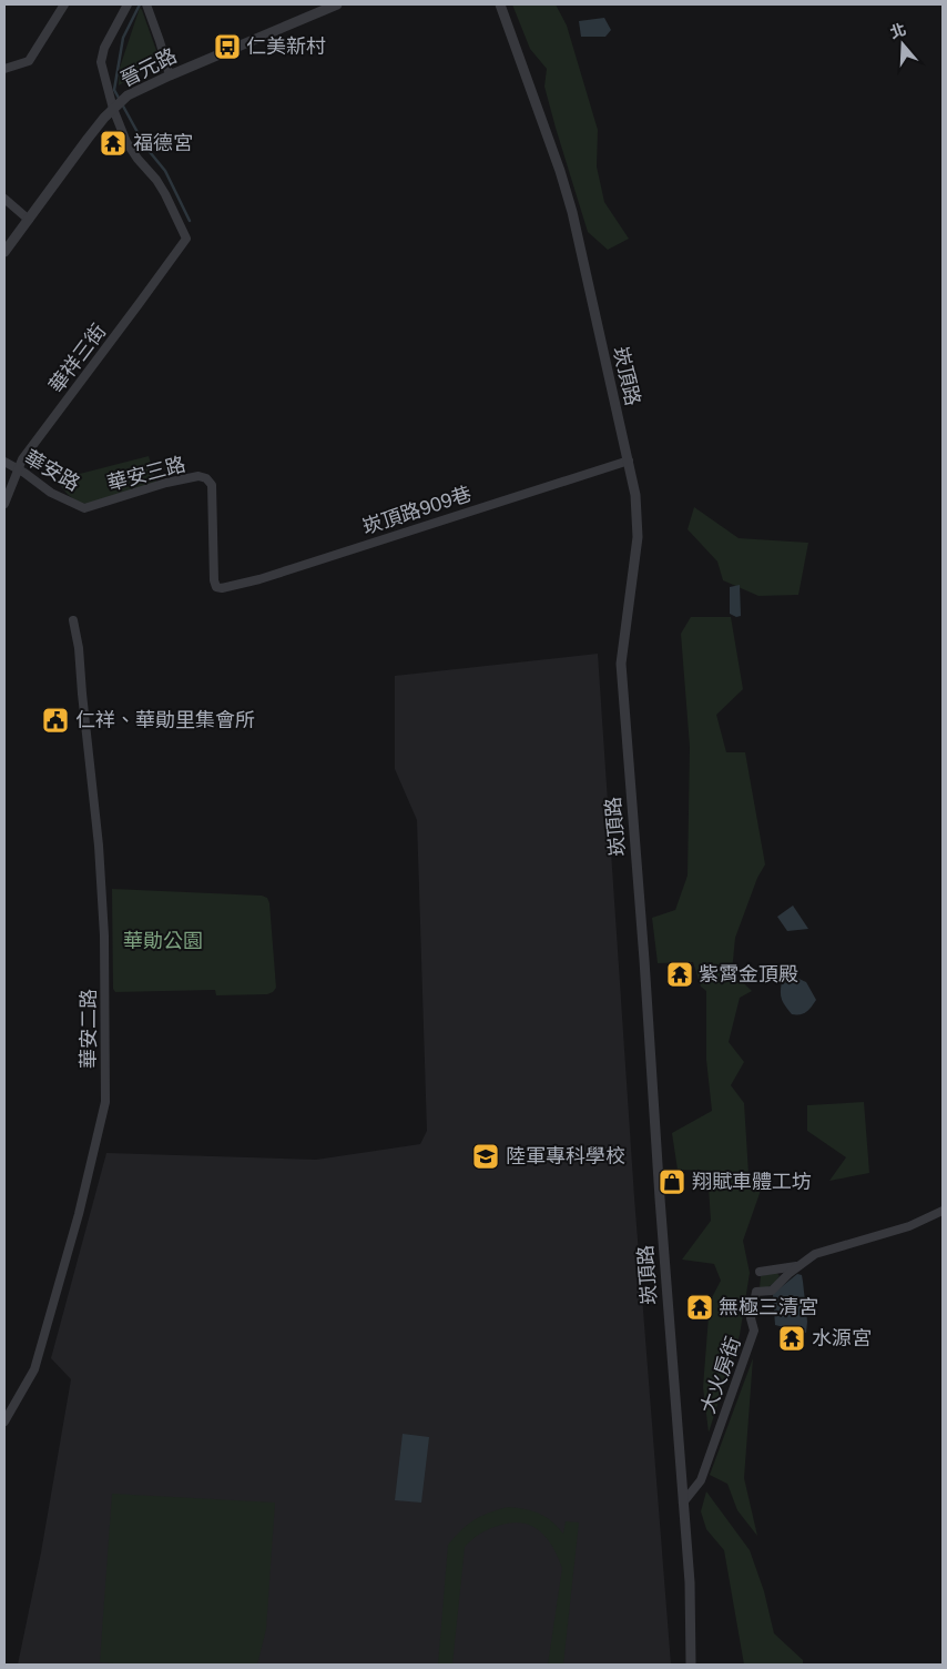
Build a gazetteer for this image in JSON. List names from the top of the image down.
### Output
{
  "streets": {
    "street": [
      "晉元路",
      "華祥三街",
      "崁頂路",
      "華安路",
      "華安三路",
      "崁頂路909巷",
      "華安二路",
      "大火房街"
    ]
  },
  "crossings": [
    ["晉元路", "華祥三街"],
    ["華祥三街", "華安路"],
    ["崁頂路", "崁頂路909巷"],
    ["崁頂路", "大火房街"],
    ["華安路", "華安三路"],
    ["華安三路", "崁頂路909巷"]
  ],
  "parks": ["華勛公園"],
  "places": {
    "bus stop": ["仁美新村"],
    "temple": [
      "福德宮",
      "紫霄金頂殿",
      "無極三清宮",
      "水源宮"
    ],
    "public building": ["仁祥、華勛里集會所"],
    "school or university": ["陸軍專科學校"],
    "shop": ["翔賦車體工坊"]
  },
  "north": "top"
}
